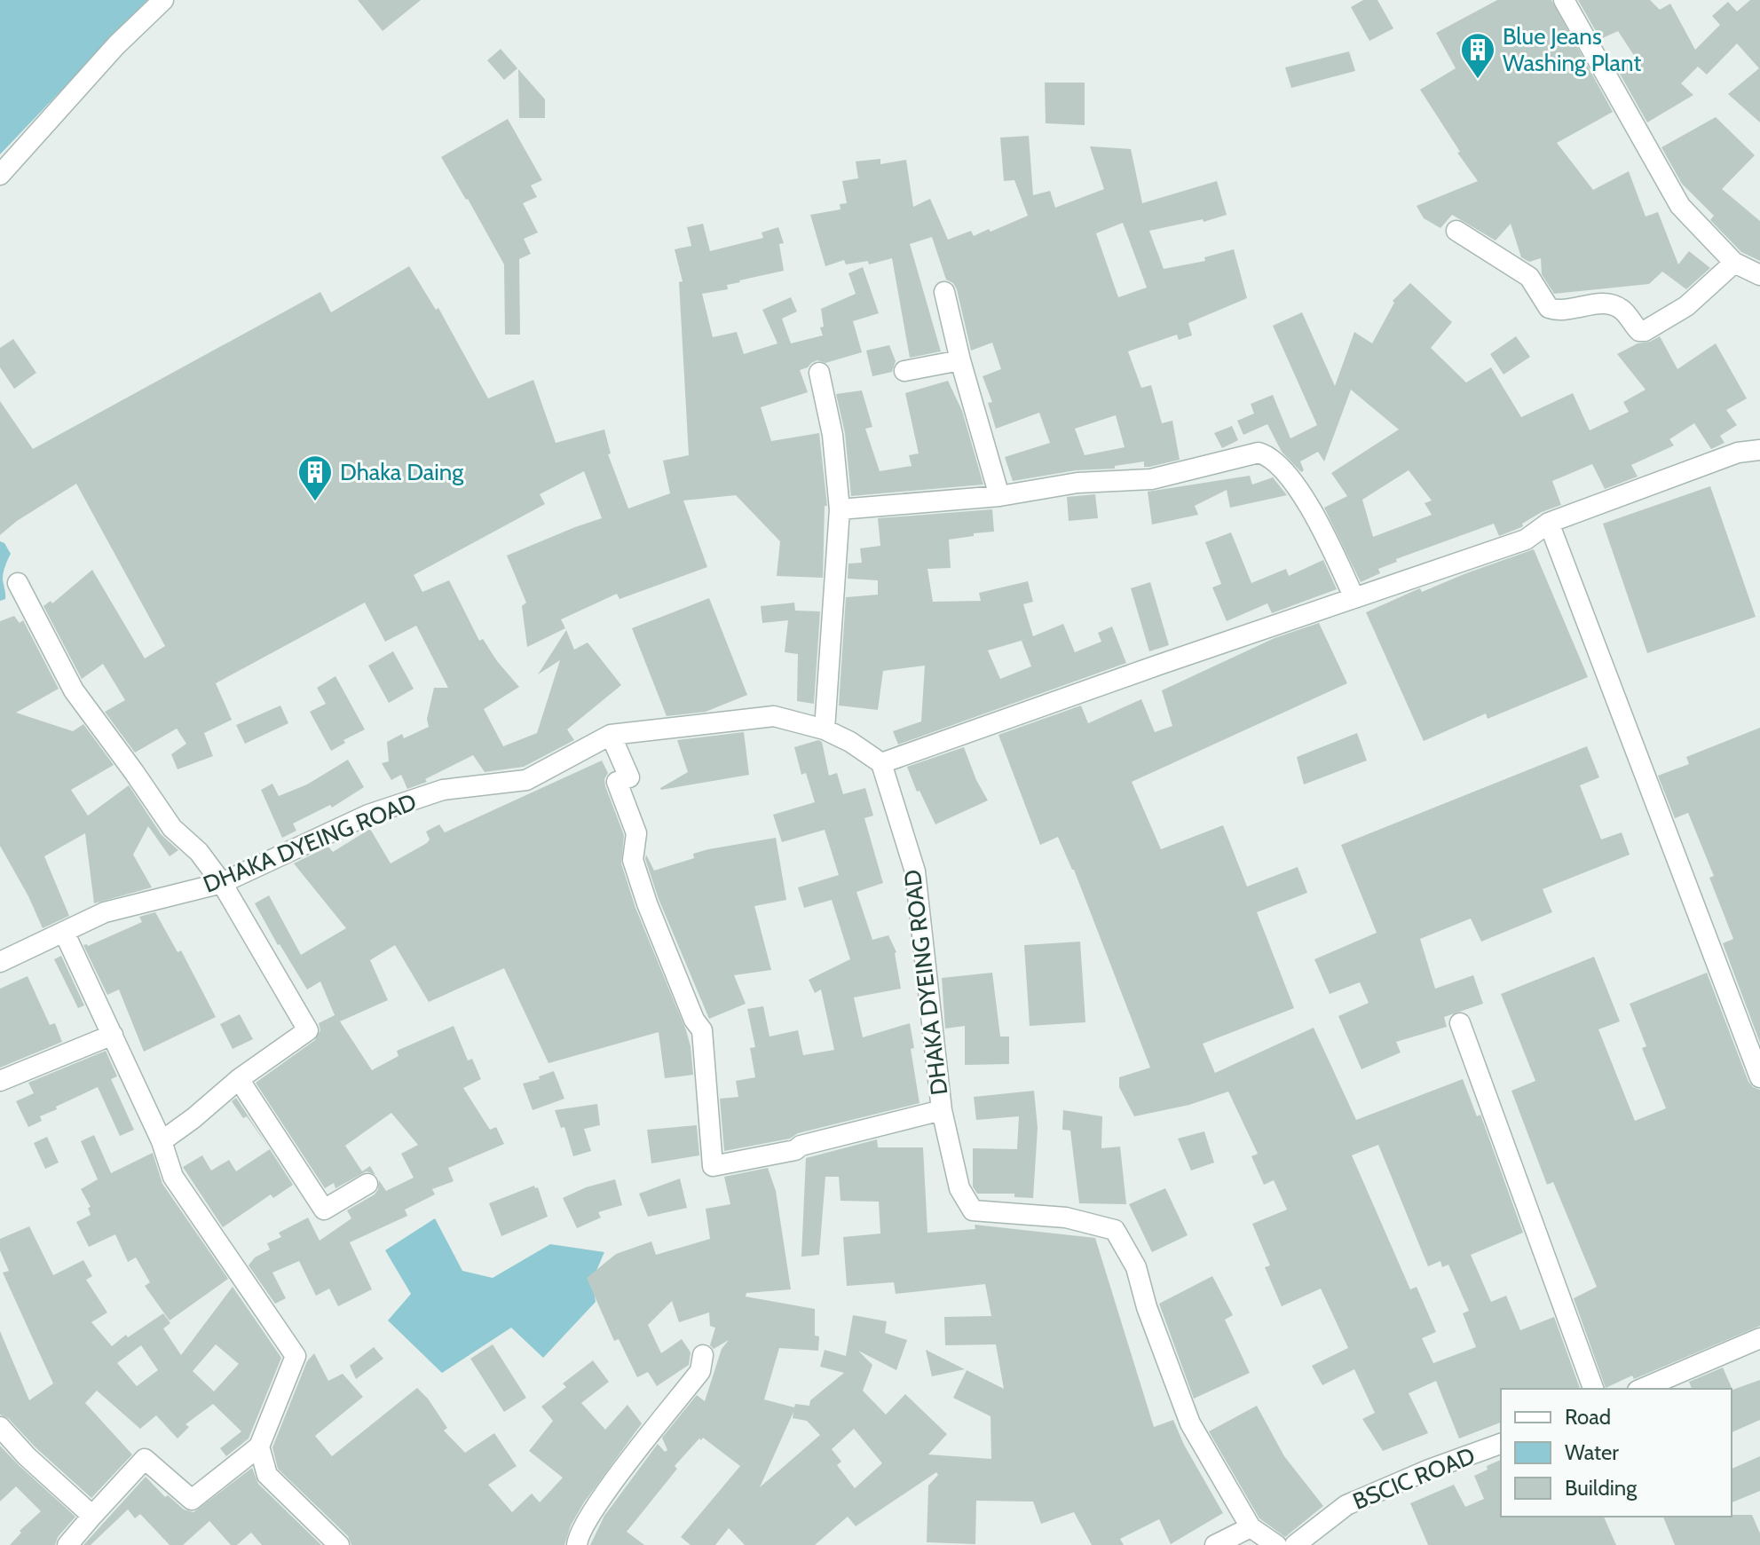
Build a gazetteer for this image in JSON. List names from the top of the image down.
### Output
{
  "streets": {
    "street": ["DHAKA DYEING ROAD", "BSCIC ROAD"]
  },
  "places": {
    "building": ["Blue Jeans Washing Plant", "Dhaka Daing"]
  },
  "legend": ["Road", "Water", "Building"]
}
